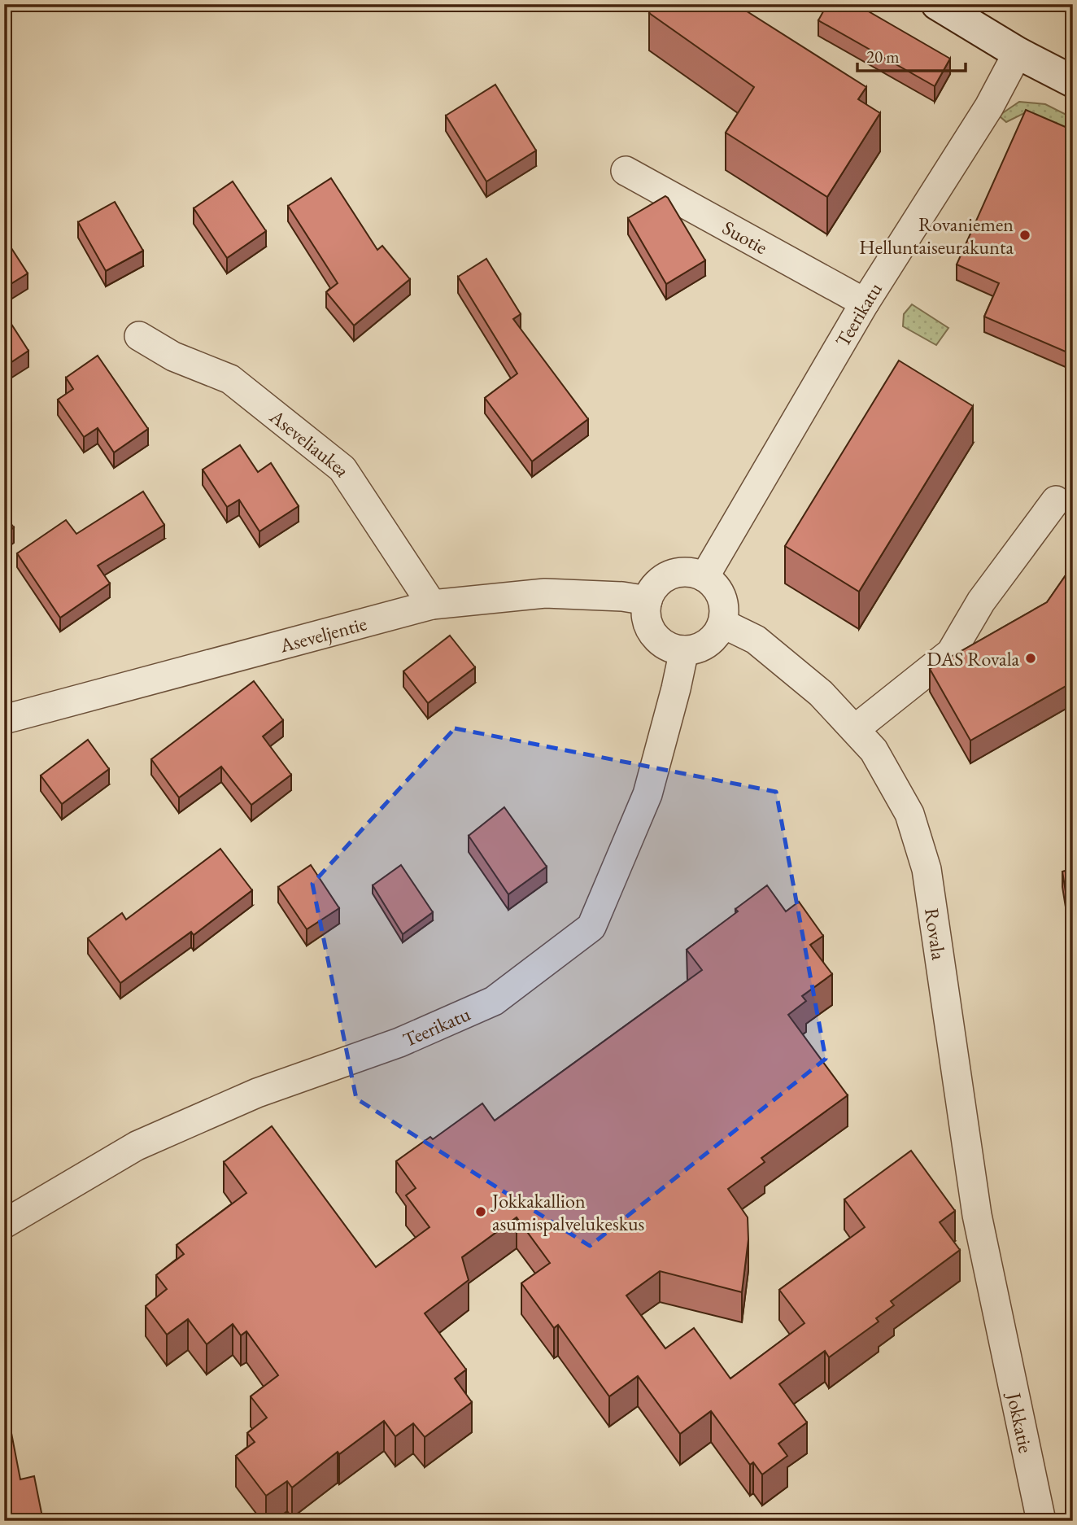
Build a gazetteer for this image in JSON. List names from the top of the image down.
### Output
{
  "streets": {
    "street": [
      "Suotie",
      "Teerikatu",
      "Aseveliaukea",
      "Aseveljentie",
      "Rovala",
      "Jokkatie"
    ]
  },
  "crossings": [
    ["Suotie", "Teerikatu"],
    ["Teerikatu", "Aseveljentie"],
    ["Teerikatu", "Rovala"],
    ["Aseveliaukea", "Aseveljentie"],
    ["Aseveljentie", "Rovala"],
    ["Rovala", "Jokkatie"]
  ],
  "places": ["Rovaniemen Helluntaiseurakunta", "DAS Rovala", "Jokkakallion asumispalvelukeskus"],
  "scale_bar": "20 m"
}
